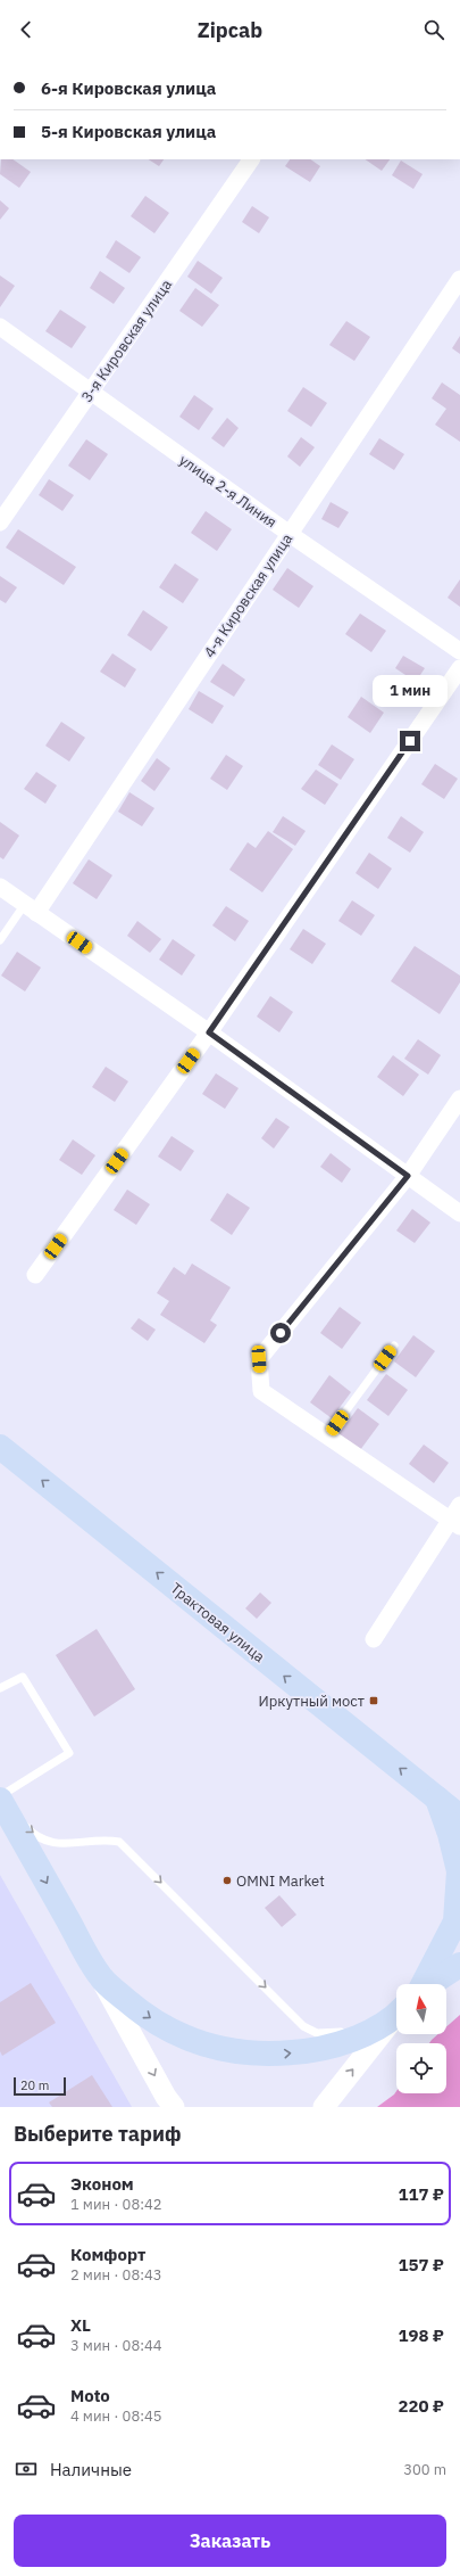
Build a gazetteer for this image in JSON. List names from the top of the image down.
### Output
{
  "streets": {
    "main road": ["Трактовая улица"],
    "street": ["3-я Кировская улица", "улица 2-я Линия", "4-я Кировская улица"]
  },
  "crossings": [
    ["3-я Кировская улица", "улица 2-я Линия"],
    ["улица 2-я Линия", "4-я Кировская улица"]
  ],
  "one_way": ["Трактовая улица"],
  "places": {
    "transit": ["Иркутный мост"],
    "other": ["OMNI Market"]
  },
  "scale_bar": "20 m",
  "north": "top",
  "page": {
    "header": "Zipcab",
    "banner": ["6-я Кировская улица", "5-я Кировская улица"],
    "bubble": "1 мин",
    "scale": "20 m",
    "heading": "Выберите тариф",
    "list": [
      {
        "name": "Эконом",
        "note": "1 мин · 08:42",
        "value": "117 ₽"
      },
      {
        "name": "Комфорт",
        "note": "2 мин · 08:43",
        "value": "157 ₽"
      },
      {
        "name": "XL",
        "note": "3 мин · 08:44",
        "value": "198 ₽"
      },
      {
        "name": "Moto",
        "note": "4 мин · 08:45",
        "value": "220 ₽"
      }
    ],
    "pay": ["Наличные", "300 m"],
    "buttons": "Заказать"
  }
}
